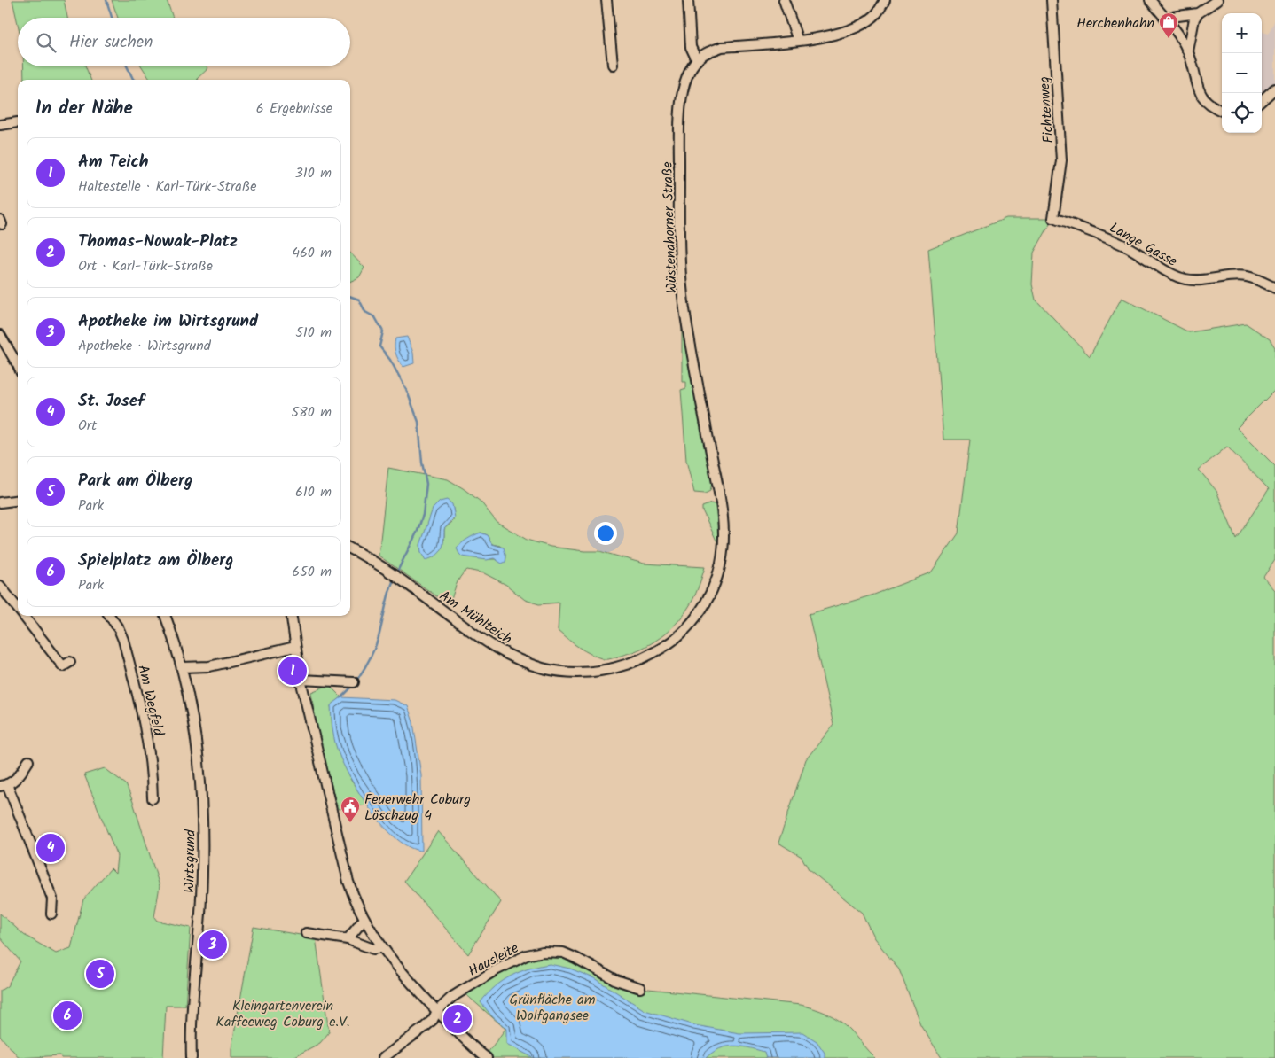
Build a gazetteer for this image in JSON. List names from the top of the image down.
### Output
{
  "streets": {
    "street": [
      "Fichtenweg",
      "Wüstenahorner Straße",
      "Lange Gasse",
      "Am Mühlteich",
      "Am Wegfeld",
      "Wirtsgrund",
      "Hausleite"
    ]
  },
  "crossings": [
    ["Fichtenweg", "Lange Gasse"],
    ["Wüstenahorner Straße", "Am Mühlteich"]
  ],
  "parks": ["Grünfläche am Wolfgangsee", "Kleingartenverein Kaffeeweg Coburg e.V."],
  "places": {
    "shop": ["Herchenhahn"],
    "public building": ["Feuerwehr Coburg Löschzug 4"]
  },
  "page": {
    "map_buttons": ["+", "−"],
    "search": "Hier suchen",
    "heading": ["In der Nähe", "6 Ergebnisse"],
    "list": [
      {
        "mark": "1",
        "name": "Am Teich",
        "note": "Haltestelle · Karl-Türk-Straße",
        "value": "310 m"
      },
      {
        "mark": "2",
        "name": "Thomas-Nowak-Platz",
        "note": "Ort · Karl-Türk-Straße",
        "value": "460 m"
      },
      {
        "mark": "3",
        "name": "Apotheke im Wirtsgrund",
        "note": "Apotheke · Wirtsgrund",
        "value": "510 m"
      },
      {
        "mark": "4",
        "name": "St. Josef",
        "note": "Ort",
        "value": "580 m"
      },
      {
        "mark": "5",
        "name": "Park am Ölberg",
        "note": "Park",
        "value": "610 m"
      },
      {
        "mark": "6",
        "name": "Spielplatz am Ölberg",
        "note": "Park",
        "value": "650 m"
      }
    ],
    "pins": [
      "1",
      "4",
      "3",
      "5",
      "6",
      "2"
    ]
  }
}
